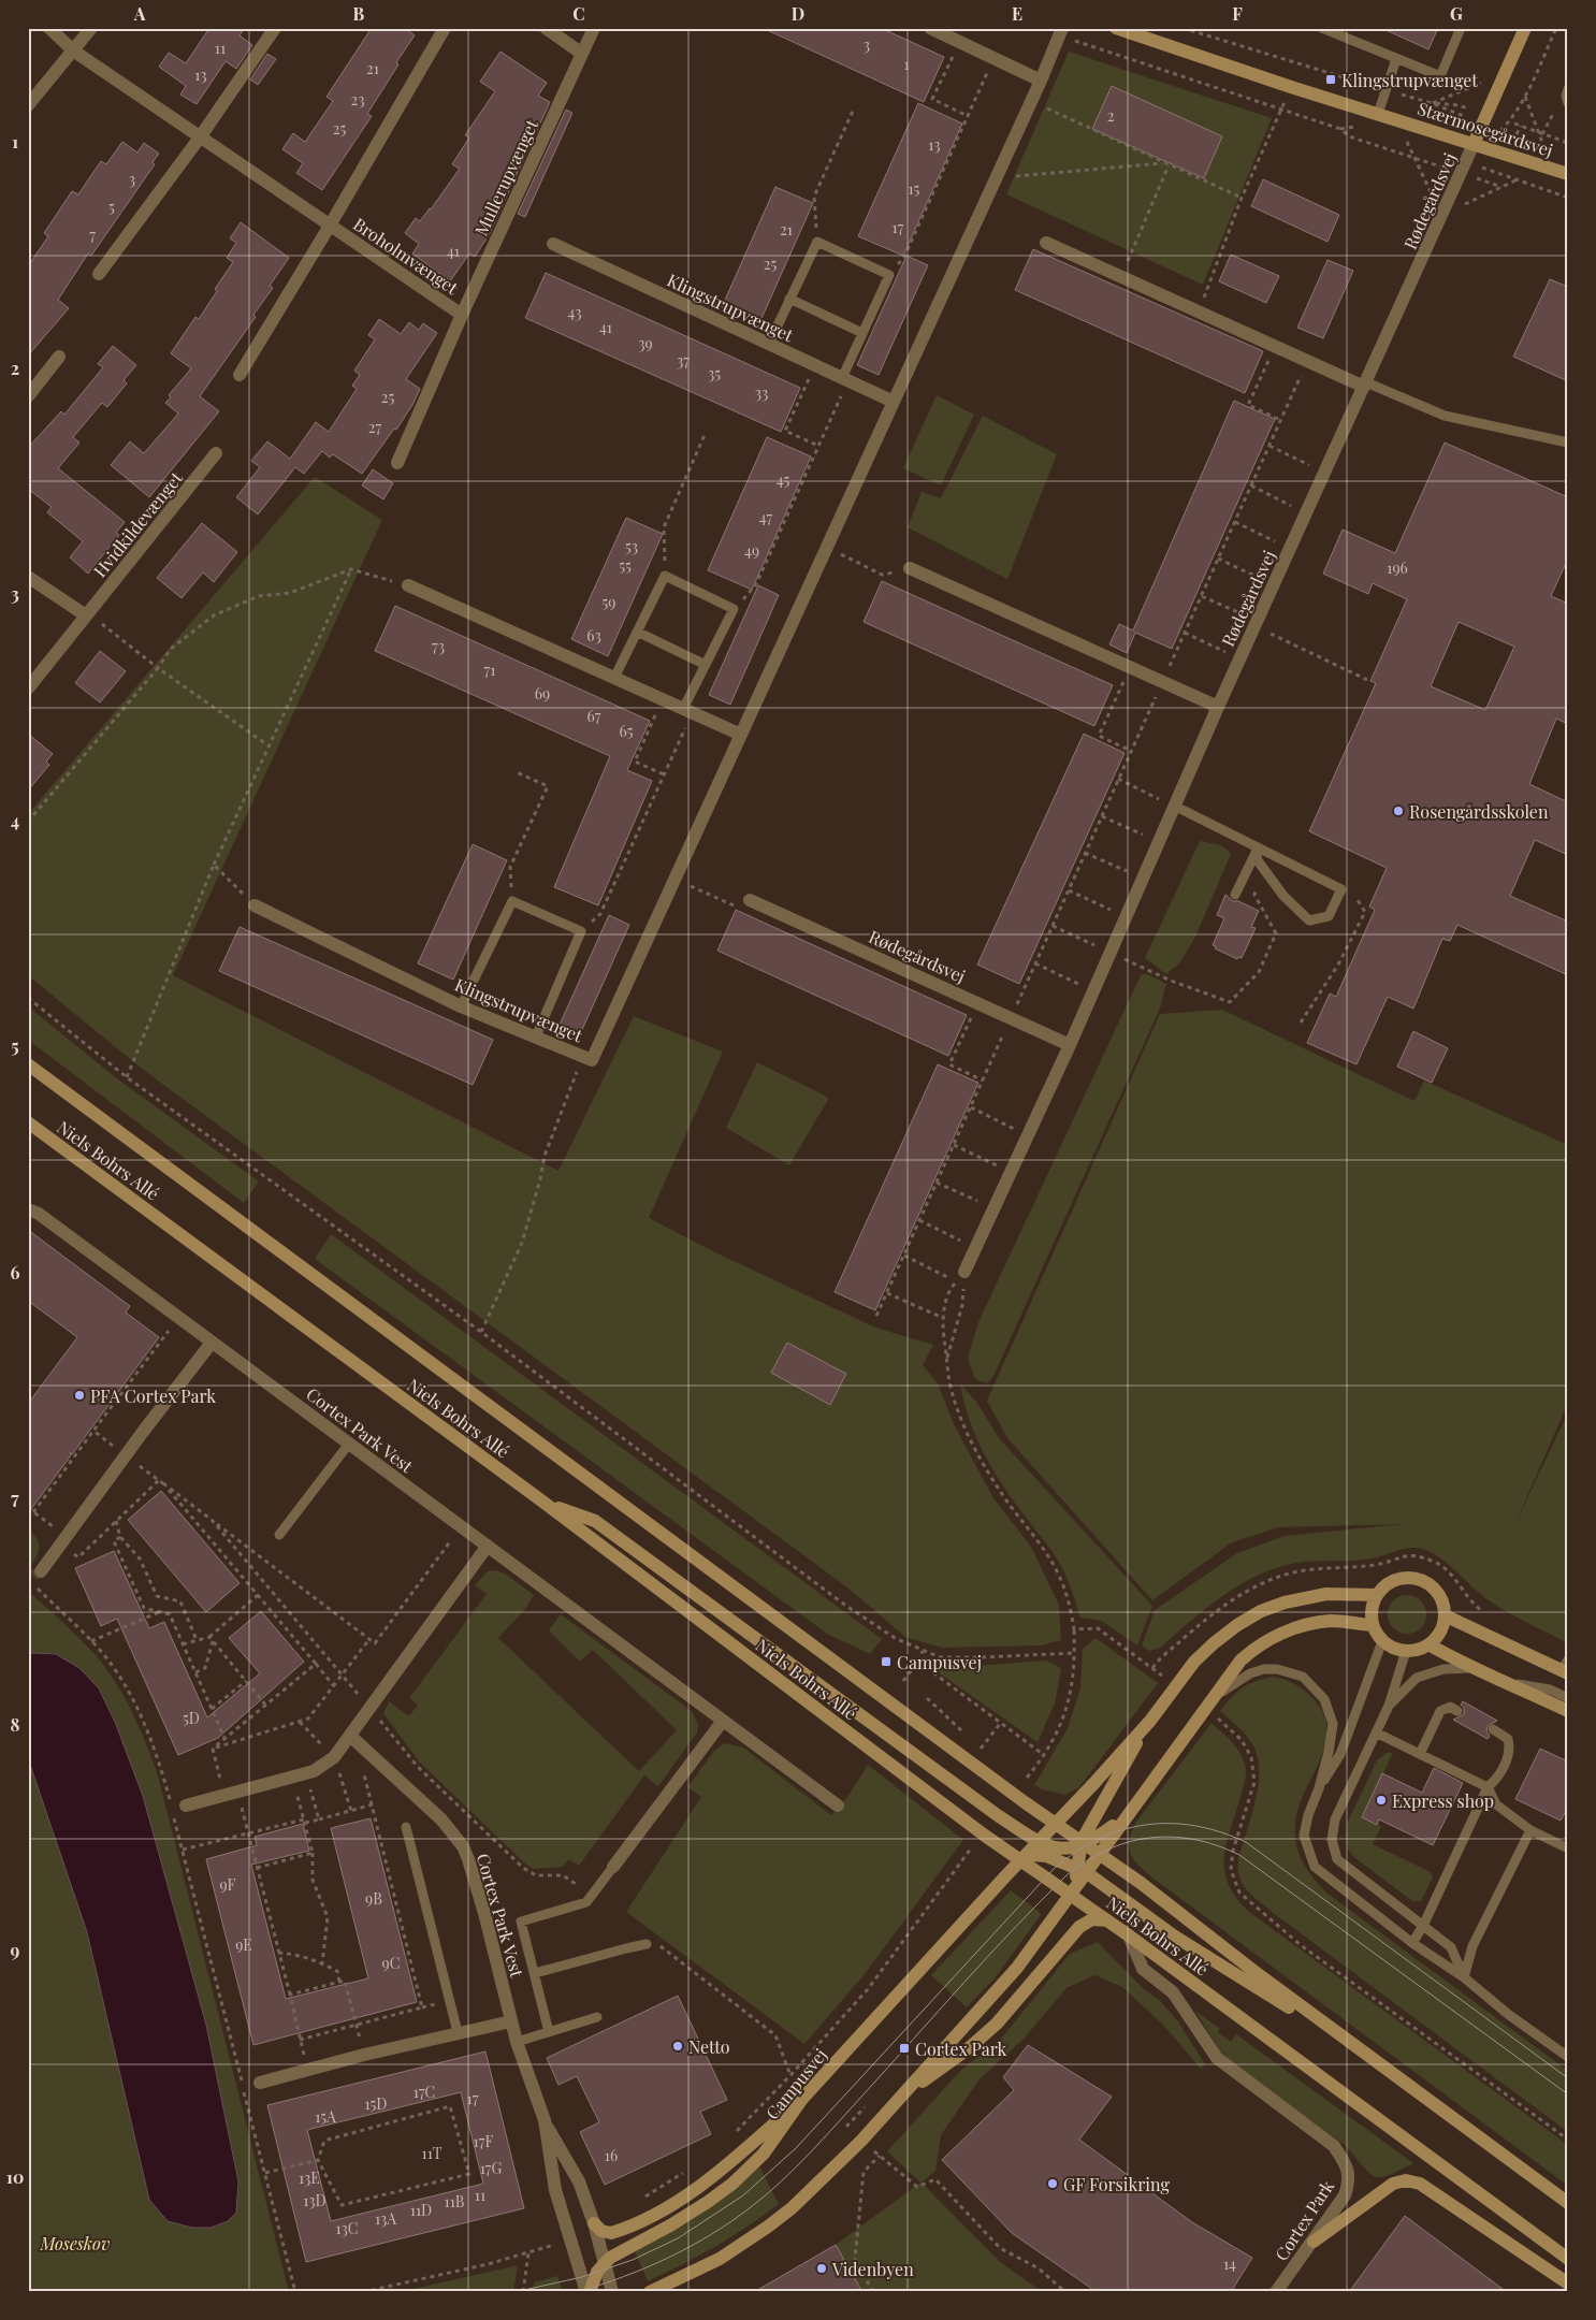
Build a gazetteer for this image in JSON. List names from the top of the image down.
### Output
{
  "streets": {
    "street": [
      "Stærmosegårdsvej",
      "Mullerupvænget",
      "Rødegårdsvej",
      "Broholmvænget",
      "Klingstrupvænget",
      "Hvidkildevænget",
      "Niels Bohrs Allé",
      "Cortex Park Vest",
      "Campusvej",
      "Cortex Park"
    ]
  },
  "crossings": [
    ["Stærmosegårdsvej", "Rødegårdsvej"],
    ["Mullerupvænget", "Broholmvænget"],
    ["Niels Bohrs Allé", "Campusvej"],
    ["Niels Bohrs Allé", "Cortex Park"],
    ["Cortex Park Vest", "Campusvej"]
  ],
  "parks": ["Moseskov"],
  "places": {
    "transit": ["Klingstrupvænget", "Campusvej", "Cortex Park"],
    "other": [
      "Rosengårdsskolen",
      "PFA Cortex Park",
      "Express shop",
      "Netto",
      "GF Forsikring",
      "Videnbyen"
    ]
  },
  "house_numbers": [
    "3",
    "11",
    "1",
    "21",
    "13",
    "23",
    "2",
    "25",
    "13",
    "3",
    "15",
    "5",
    "17",
    "21",
    "7",
    "41",
    "25",
    "43",
    "41",
    "39",
    "37",
    "35",
    "33",
    "25",
    "27",
    "45",
    "47",
    "53",
    "49",
    "55",
    "196",
    "59",
    "63",
    "73",
    "71",
    "69",
    "67",
    "65",
    "5D",
    "9F",
    "9B",
    "9E",
    "9C",
    "17C",
    "17",
    "15D",
    "15A",
    "17F",
    "11T",
    "16",
    "17G",
    "13E",
    "11",
    "13D",
    "11B",
    "11D",
    "13A",
    "13C",
    "14"
  ],
  "grid": {
    "columns": [
      "A",
      "B",
      "C",
      "D",
      "E",
      "F",
      "G"
    ],
    "rows": [
      "1",
      "2",
      "3",
      "4",
      "5",
      "6",
      "7",
      "8",
      "9",
      "10"
    ]
  }
}
